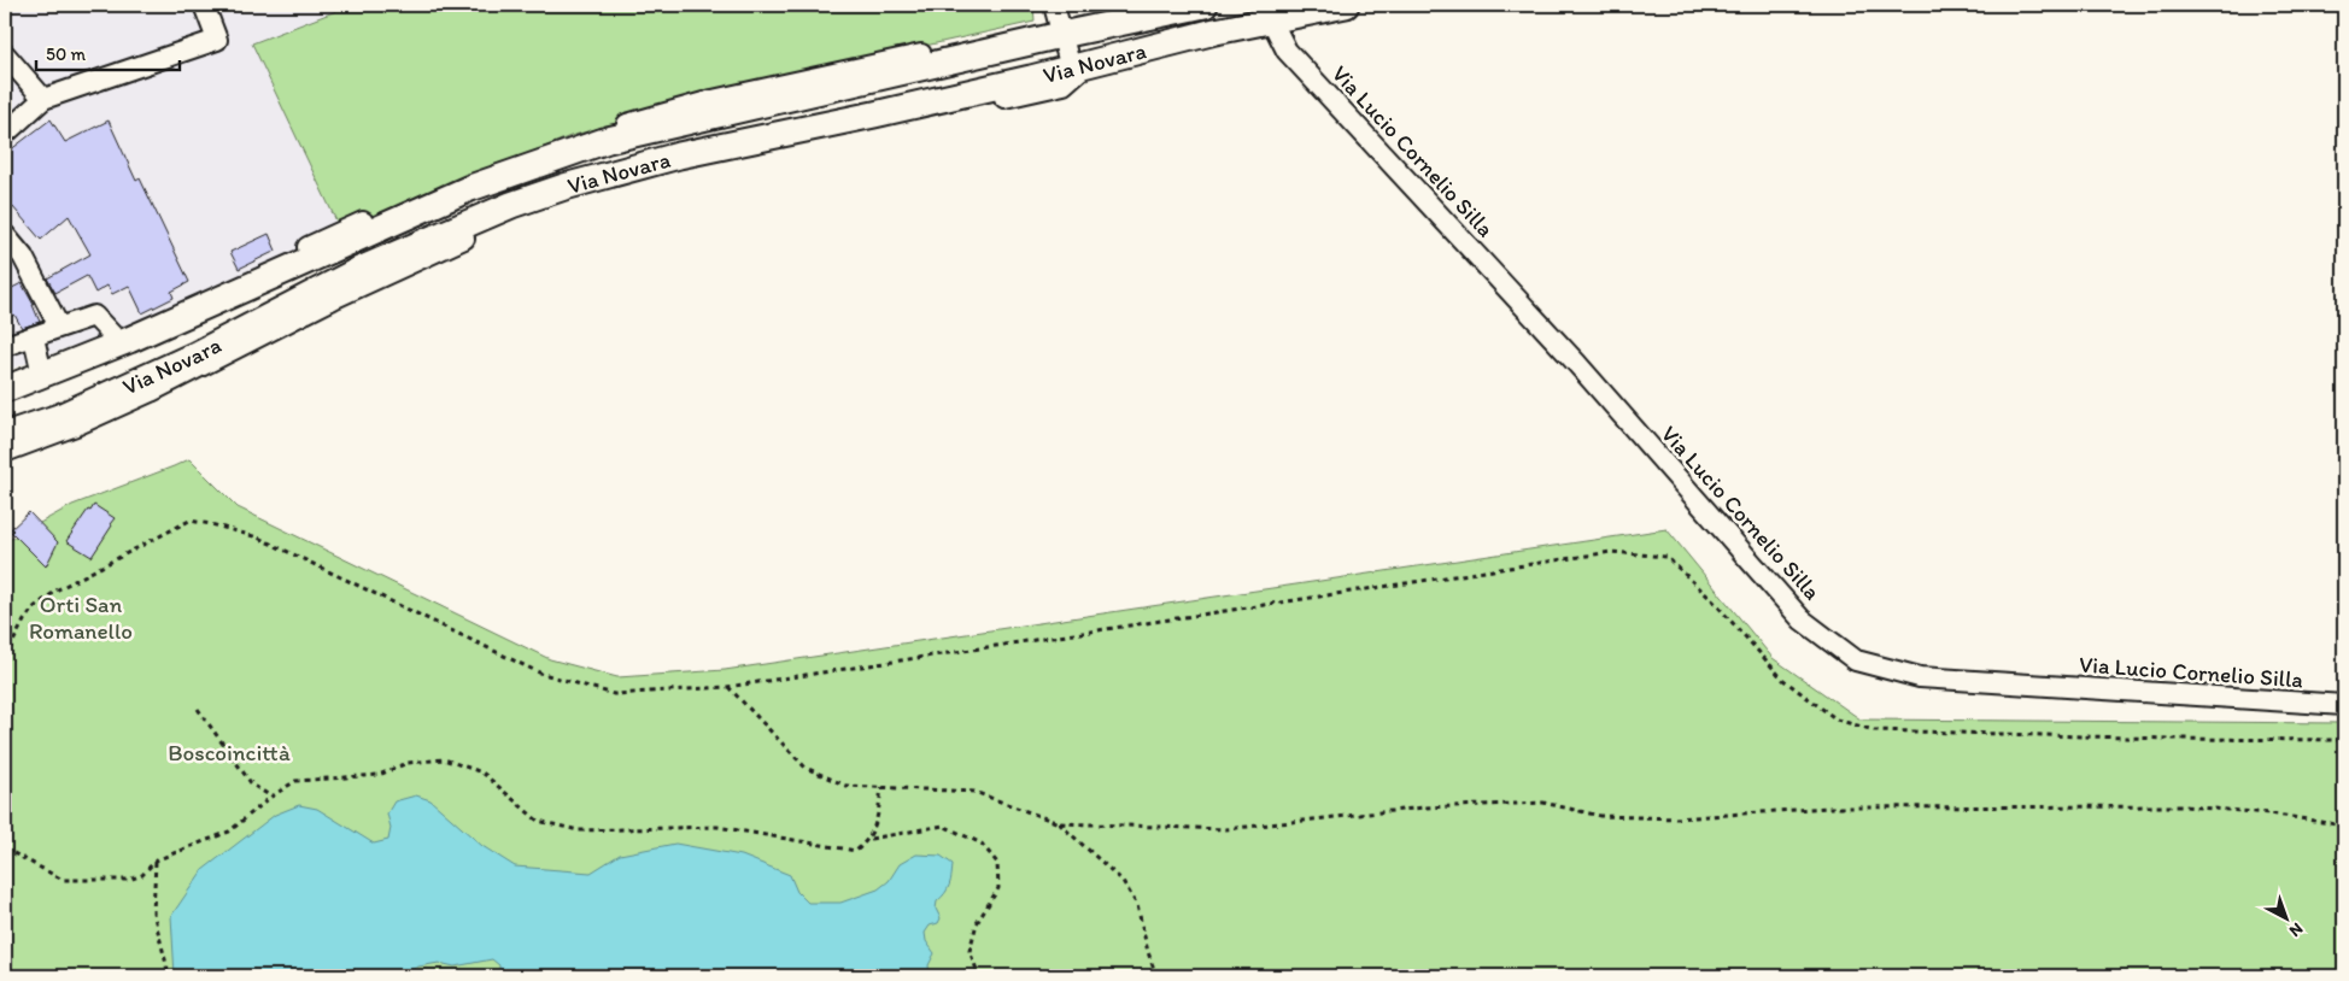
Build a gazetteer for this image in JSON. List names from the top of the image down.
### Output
{
  "streets": {
    "main road": ["Via Novara"],
    "street": ["Via Lucio Cornelio Silla"]
  },
  "crossings": [
    ["Via Novara", "Via Lucio Cornelio Silla"]
  ],
  "parks": ["Orti San Romanello", "Boscoincittà"],
  "scale_bar": "50 m",
  "north": "bottom right"
}
